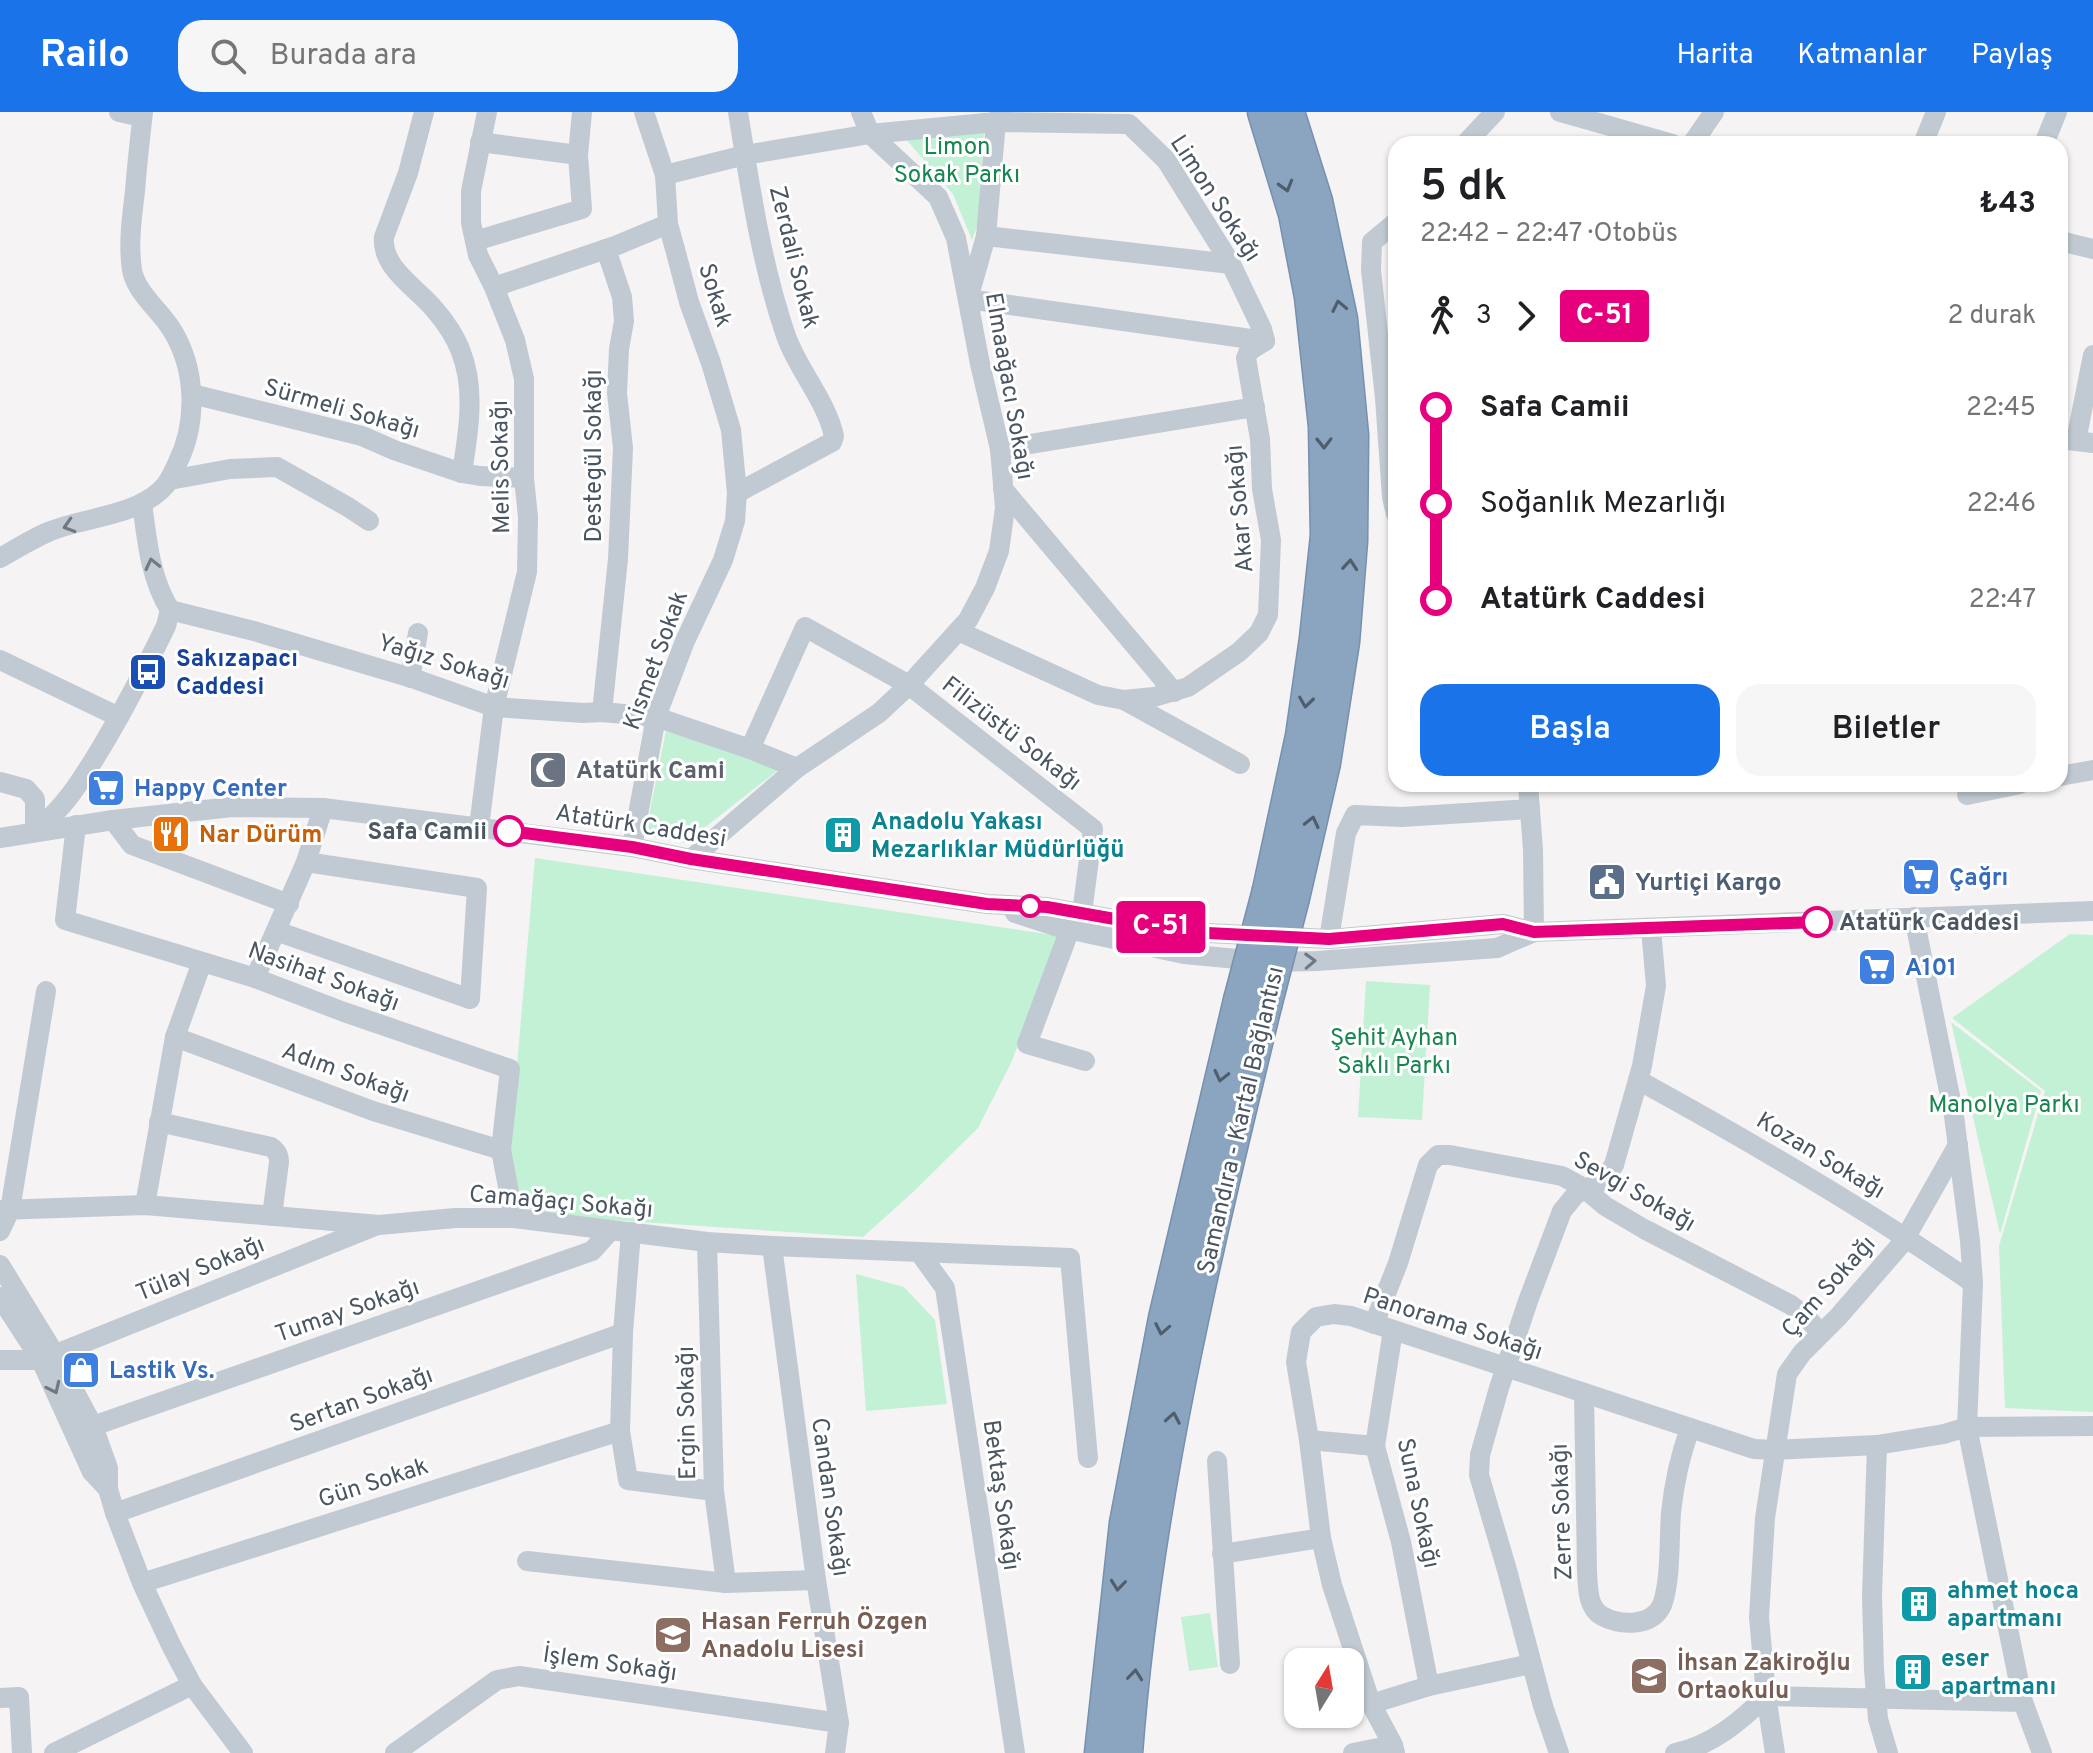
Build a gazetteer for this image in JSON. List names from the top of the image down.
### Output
{
  "streets": {
    "highway": ["Samandıra - Kartal Bağlantısı"],
    "street": [
      "Limon Sokağı",
      "Zerdali Sokak",
      "Sokak",
      "Elmaağacı Sokağı",
      "Sürmeli Sokağı",
      "Destegül Sokağı",
      "Melis Sokağı",
      "Akar Sokağı",
      "Kismet Sokak",
      "Yağız Sokağı",
      "Filizüstü Sokağı",
      "Atatürk Caddesi",
      "Nasihat Sokağı",
      "Adım Sokağı",
      "Kozan Sokağı",
      "Sevgi Sokağı",
      "Camağaçı Sokağı",
      "Tülay Sokağı",
      "Çam Sokağı",
      "Tumay Sokağı",
      "Panorama Sokağı",
      "Sertan Sokağı",
      "Ergin Sokağı",
      "Gün Sokak",
      "Bektaş Sokağı",
      "Candan Sokağı",
      "Suna Sokağı",
      "Zerre Sokağı",
      "İşlem Sokağı"
    ]
  },
  "crossings": [
    ["Limon Sokağı", "Zerdali Sokak"],
    ["Limon Sokağı", "Sokak"],
    ["Limon Sokağı", "Elmaağacı Sokağı"],
    ["Limon Sokağı", "Akar Sokağı"],
    ["Zerdali Sokak", "Sokak"],
    ["Zerdali Sokak", "Kismet Sokak"],
    ["Sokak", "Kismet Sokak"],
    ["Elmaağacı Sokağı", "Akar Sokağı"],
    ["Elmaağacı Sokağı", "Yağız Sokağı"],
    ["Elmaağacı Sokağı", "Filizüstü Sokağı"],
    ["Elmaağacı Sokağı", "Atatürk Caddesi"],
    ["Sürmeli Sokağı", "Melis Sokağı"],
    ["Destegül Sokağı", "Yağız Sokağı"],
    ["Melis Sokağı", "Yağız Sokağı"],
    ["Melis Sokağı", "Atatürk Caddesi"],
    ["Kismet Sokak", "Yağız Sokağı"],
    ["Kismet Sokak", "Atatürk Caddesi"],
    ["Filizüstü Sokağı", "Atatürk Caddesi"],
    ["Atatürk Caddesi", "Nasihat Sokağı"],
    ["Nasihat Sokağı", "Adım Sokağı"],
    ["Nasihat Sokağı", "Camağaçı Sokağı"],
    ["Kozan Sokağı", "Çam Sokağı"],
    ["Sevgi Sokağı", "Çam Sokağı"],
    ["Sevgi Sokağı", "Panorama Sokağı"],
    ["Sevgi Sokağı", "Suna Sokağı"],
    ["Camağaçı Sokağı", "Tülay Sokağı"],
    ["Camağaçı Sokağı", "Tumay Sokağı"],
    ["Camağaçı Sokağı", "Ergin Sokağı"],
    ["Camağaçı Sokağı", "Bektaş Sokağı"],
    ["Camağaçı Sokağı", "Candan Sokağı"],
    ["Çam Sokağı", "Panorama Sokağı"],
    ["Panorama Sokağı", "Suna Sokağı"],
    ["Panorama Sokağı", "Zerre Sokağı"],
    ["Candan Sokağı", "İşlem Sokağı"]
  ],
  "parks": ["Limon Sokak Parkı", "Şehit Ayhan Saklı Parkı", "Manolya Parkı"],
  "places": {
    "bus stop": ["Sakızapacı Caddesi"],
    "mosque": ["Atatürk Cami"],
    "supermarket": ["Happy Center", "Çağrı", "A101"],
    "other": ["Safa Camii", "Atatürk Caddesi"],
    "restaurant": ["Nar Dürüm"],
    "building": ["Anadolu Yakası Mezarlıklar Müdürlüğü", "ahmet hoca apartmanı", "eser apartmanı"],
    "public building": ["Yurtiçi Kargo"],
    "shop": ["Lastik Vs."],
    "school or university": ["Hasan Ferruh Özgen Anadolu Lisesi", "İhsan Zakiroğlu Ortaokulu"]
  },
  "lines": ["bus line C-51"],
  "north": "top",
  "page": {
    "header": "Railo",
    "search": "Burada ara",
    "nav": ["Harita", "Katmanlar", "Paylaş"],
    "on_map": "C-51",
    "heading": ["5 dk", "22:42 – 22:47 · Otobüs", "₺43"],
    "legs": ["3", "C-51", "2 durak"],
    "list": [
      {
        "name": "Safa Camii",
        "value": "22:45"
      },
      {
        "name": "Soğanlık Mezarlığı",
        "value": "22:46"
      },
      {
        "name": "Atatürk Caddesi",
        "value": "22:47"
      }
    ],
    "buttons": ["Başla", "Biletler"]
  }
}
